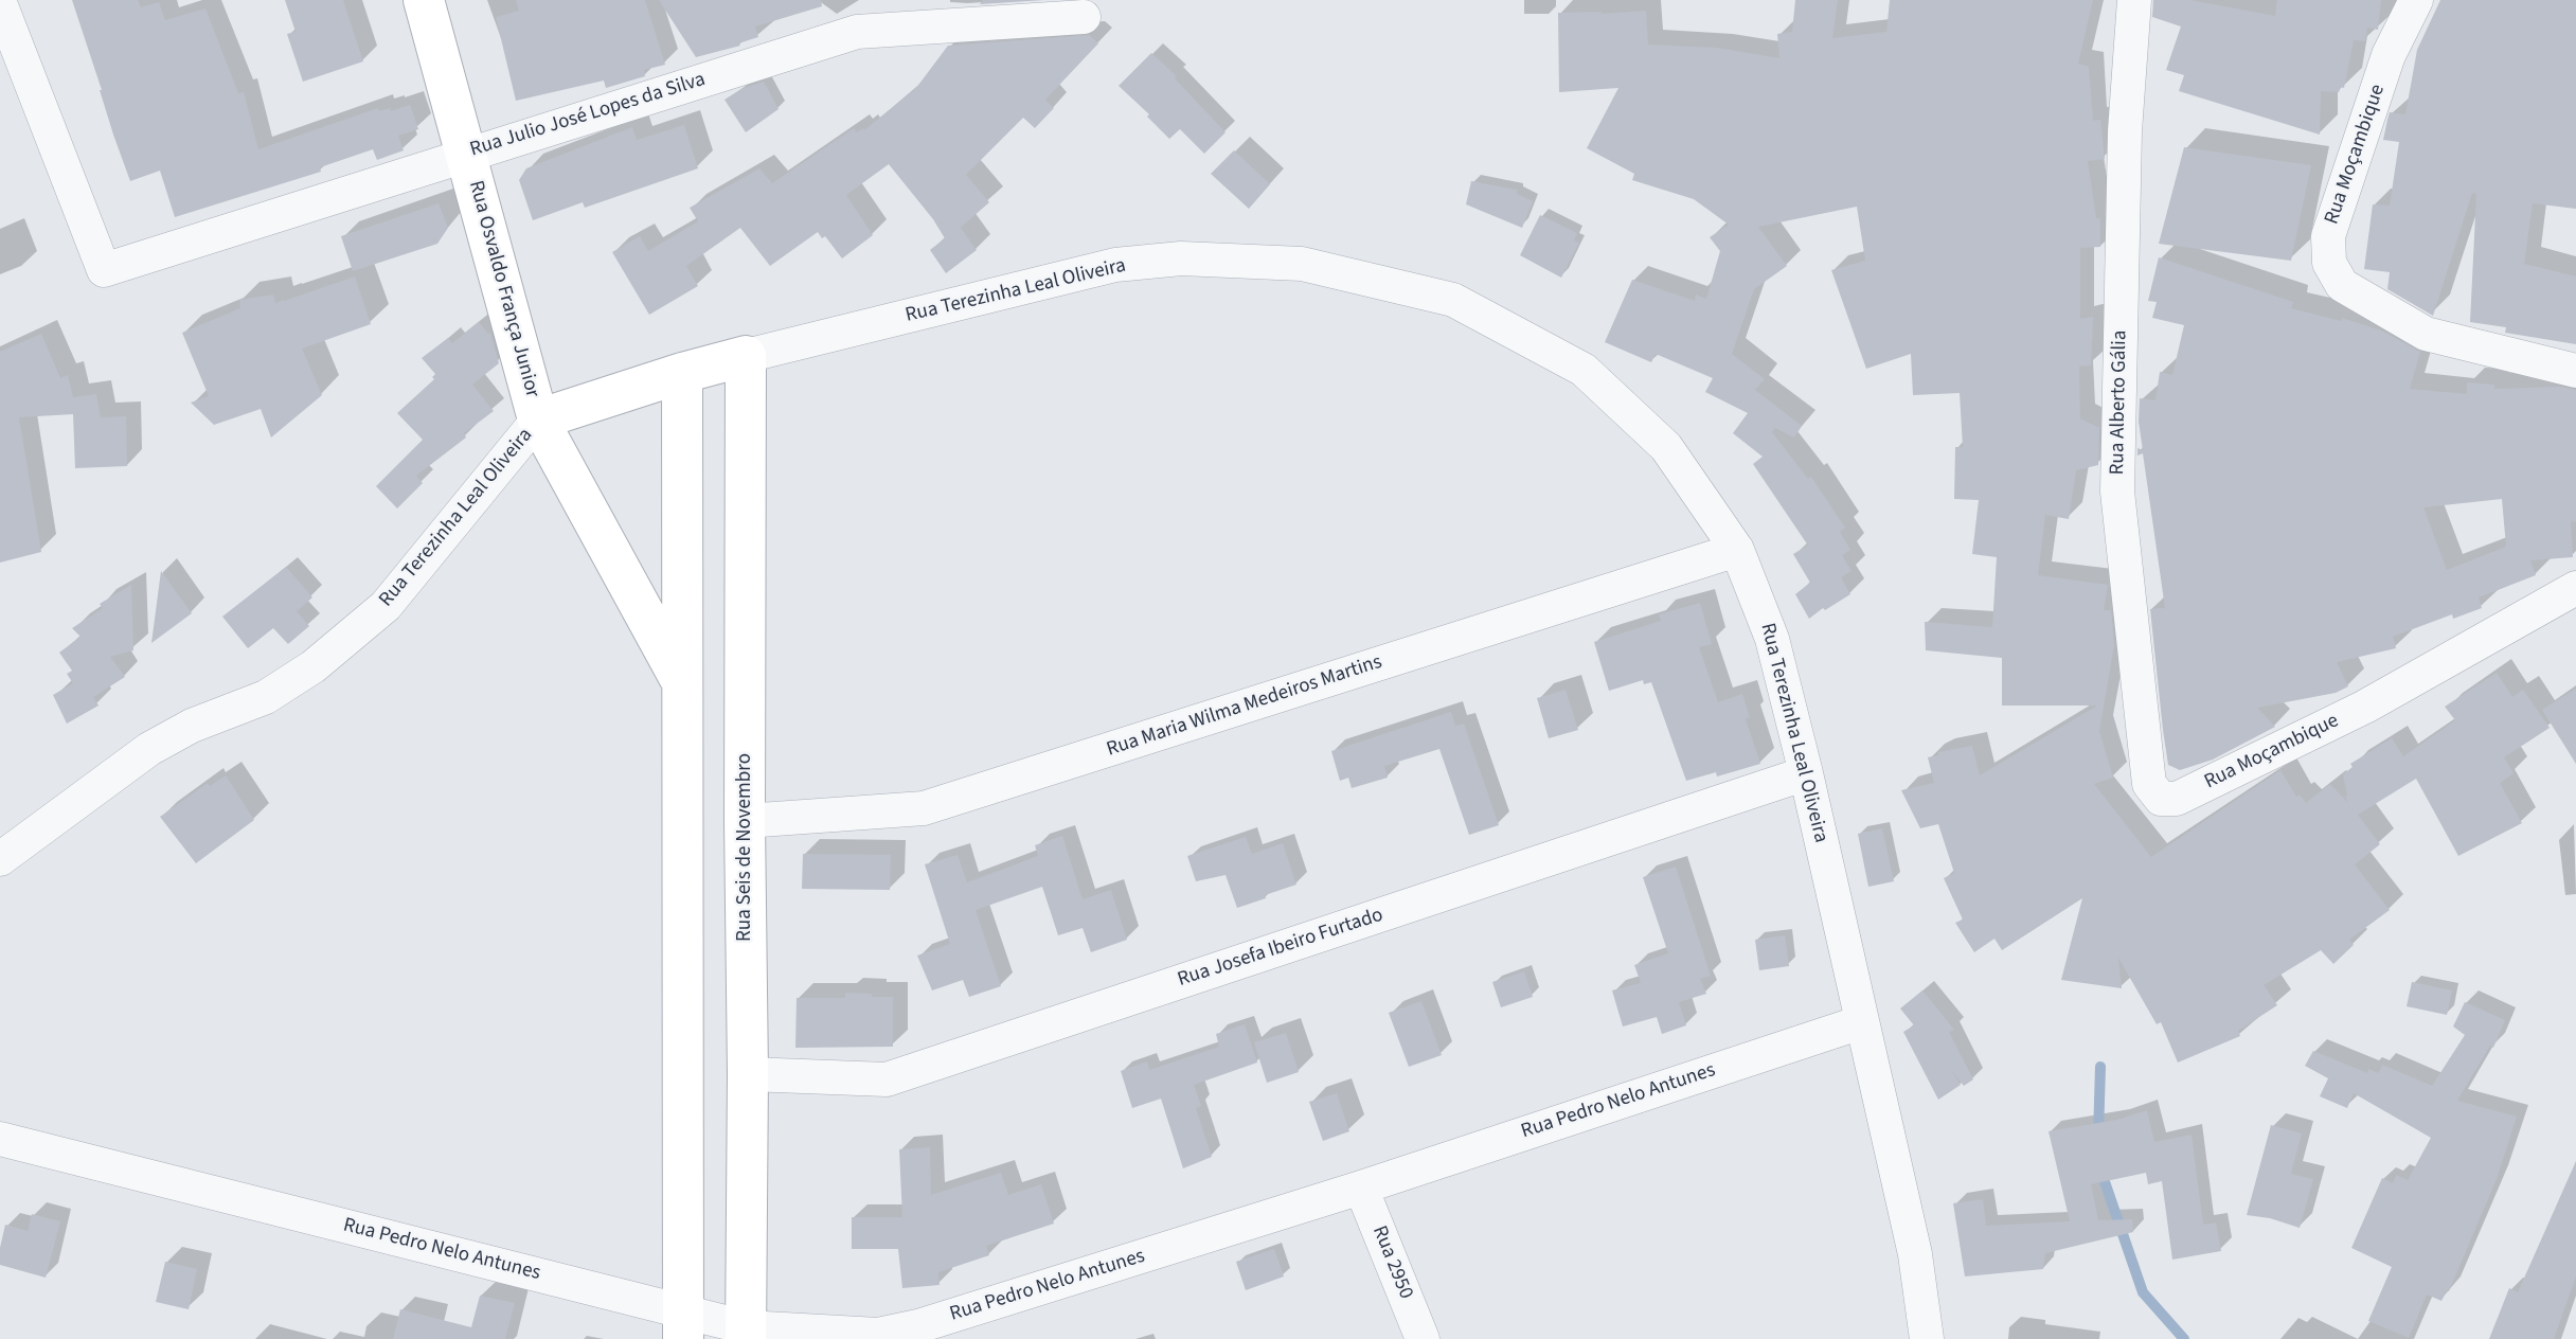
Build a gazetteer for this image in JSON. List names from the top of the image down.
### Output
{
  "streets": {
    "street": [
      "Rua Julio José Lopes da Silva",
      "Rua Moçambique",
      "Rua Osvaldo França Junior",
      "Rua Terezinha Leal Oliveira",
      "Rua Alberto Gália",
      "Rua Maria Wilma Medeiros Martins",
      "Rua Seis de Novembro",
      "Rua Josefa Ibeiro Furtado",
      "Rua Pedro Nelo Antunes",
      "Rua 2950"
    ]
  },
  "crossings": [
    ["Rua Julio José Lopes da Silva", "Rua Osvaldo França Junior"],
    ["Rua Moçambique", "Rua Alberto Gália"],
    ["Rua Osvaldo França Junior", "Rua Terezinha Leal Oliveira"],
    ["Rua Terezinha Leal Oliveira", "Rua Maria Wilma Medeiros Martins"],
    ["Rua Terezinha Leal Oliveira", "Rua Seis de Novembro"],
    ["Rua Terezinha Leal Oliveira", "Rua Josefa Ibeiro Furtado"],
    ["Rua Terezinha Leal Oliveira", "Rua Pedro Nelo Antunes"],
    ["Rua Maria Wilma Medeiros Martins", "Rua Seis de Novembro"],
    ["Rua Seis de Novembro", "Rua Josefa Ibeiro Furtado"],
    ["Rua Seis de Novembro", "Rua Pedro Nelo Antunes"],
    ["Rua Pedro Nelo Antunes", "Rua 2950"]
  ]
}
